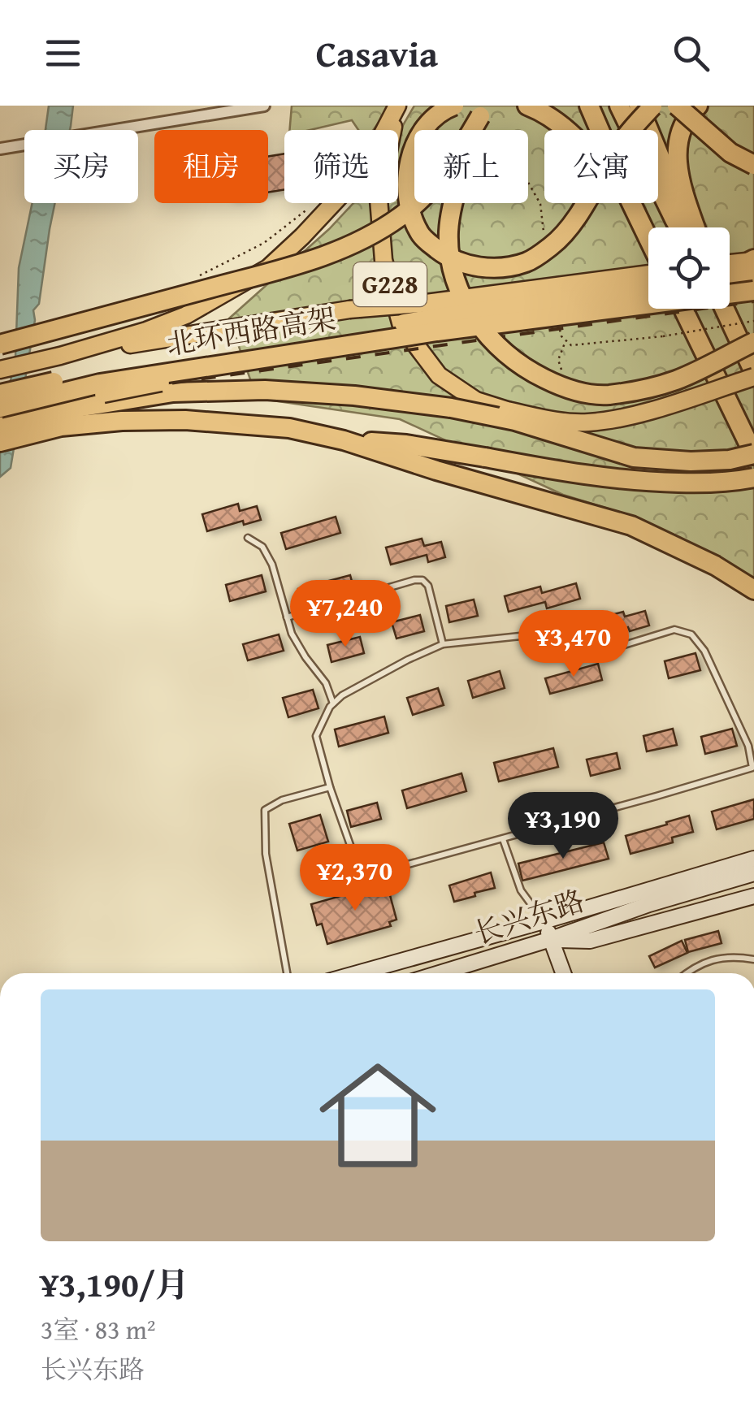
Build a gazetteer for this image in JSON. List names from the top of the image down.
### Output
{
  "streets": {
    "highway": ["北环西路高架"],
    "main road": ["G228", "长兴东路"]
  },
  "page": {
    "header": "Casavia",
    "chip": [
      "买房",
      "租房",
      "筛选",
      "新上",
      "公寓"
    ],
    "price": [
      "¥7,240",
      "¥3,470",
      "¥3,190",
      "¥2,370"
    ],
    "list": [
      {
        "name": "¥3,190/月",
        "note": "3室 · 83 m² · 长兴东路"
      }
    ]
  }
}
